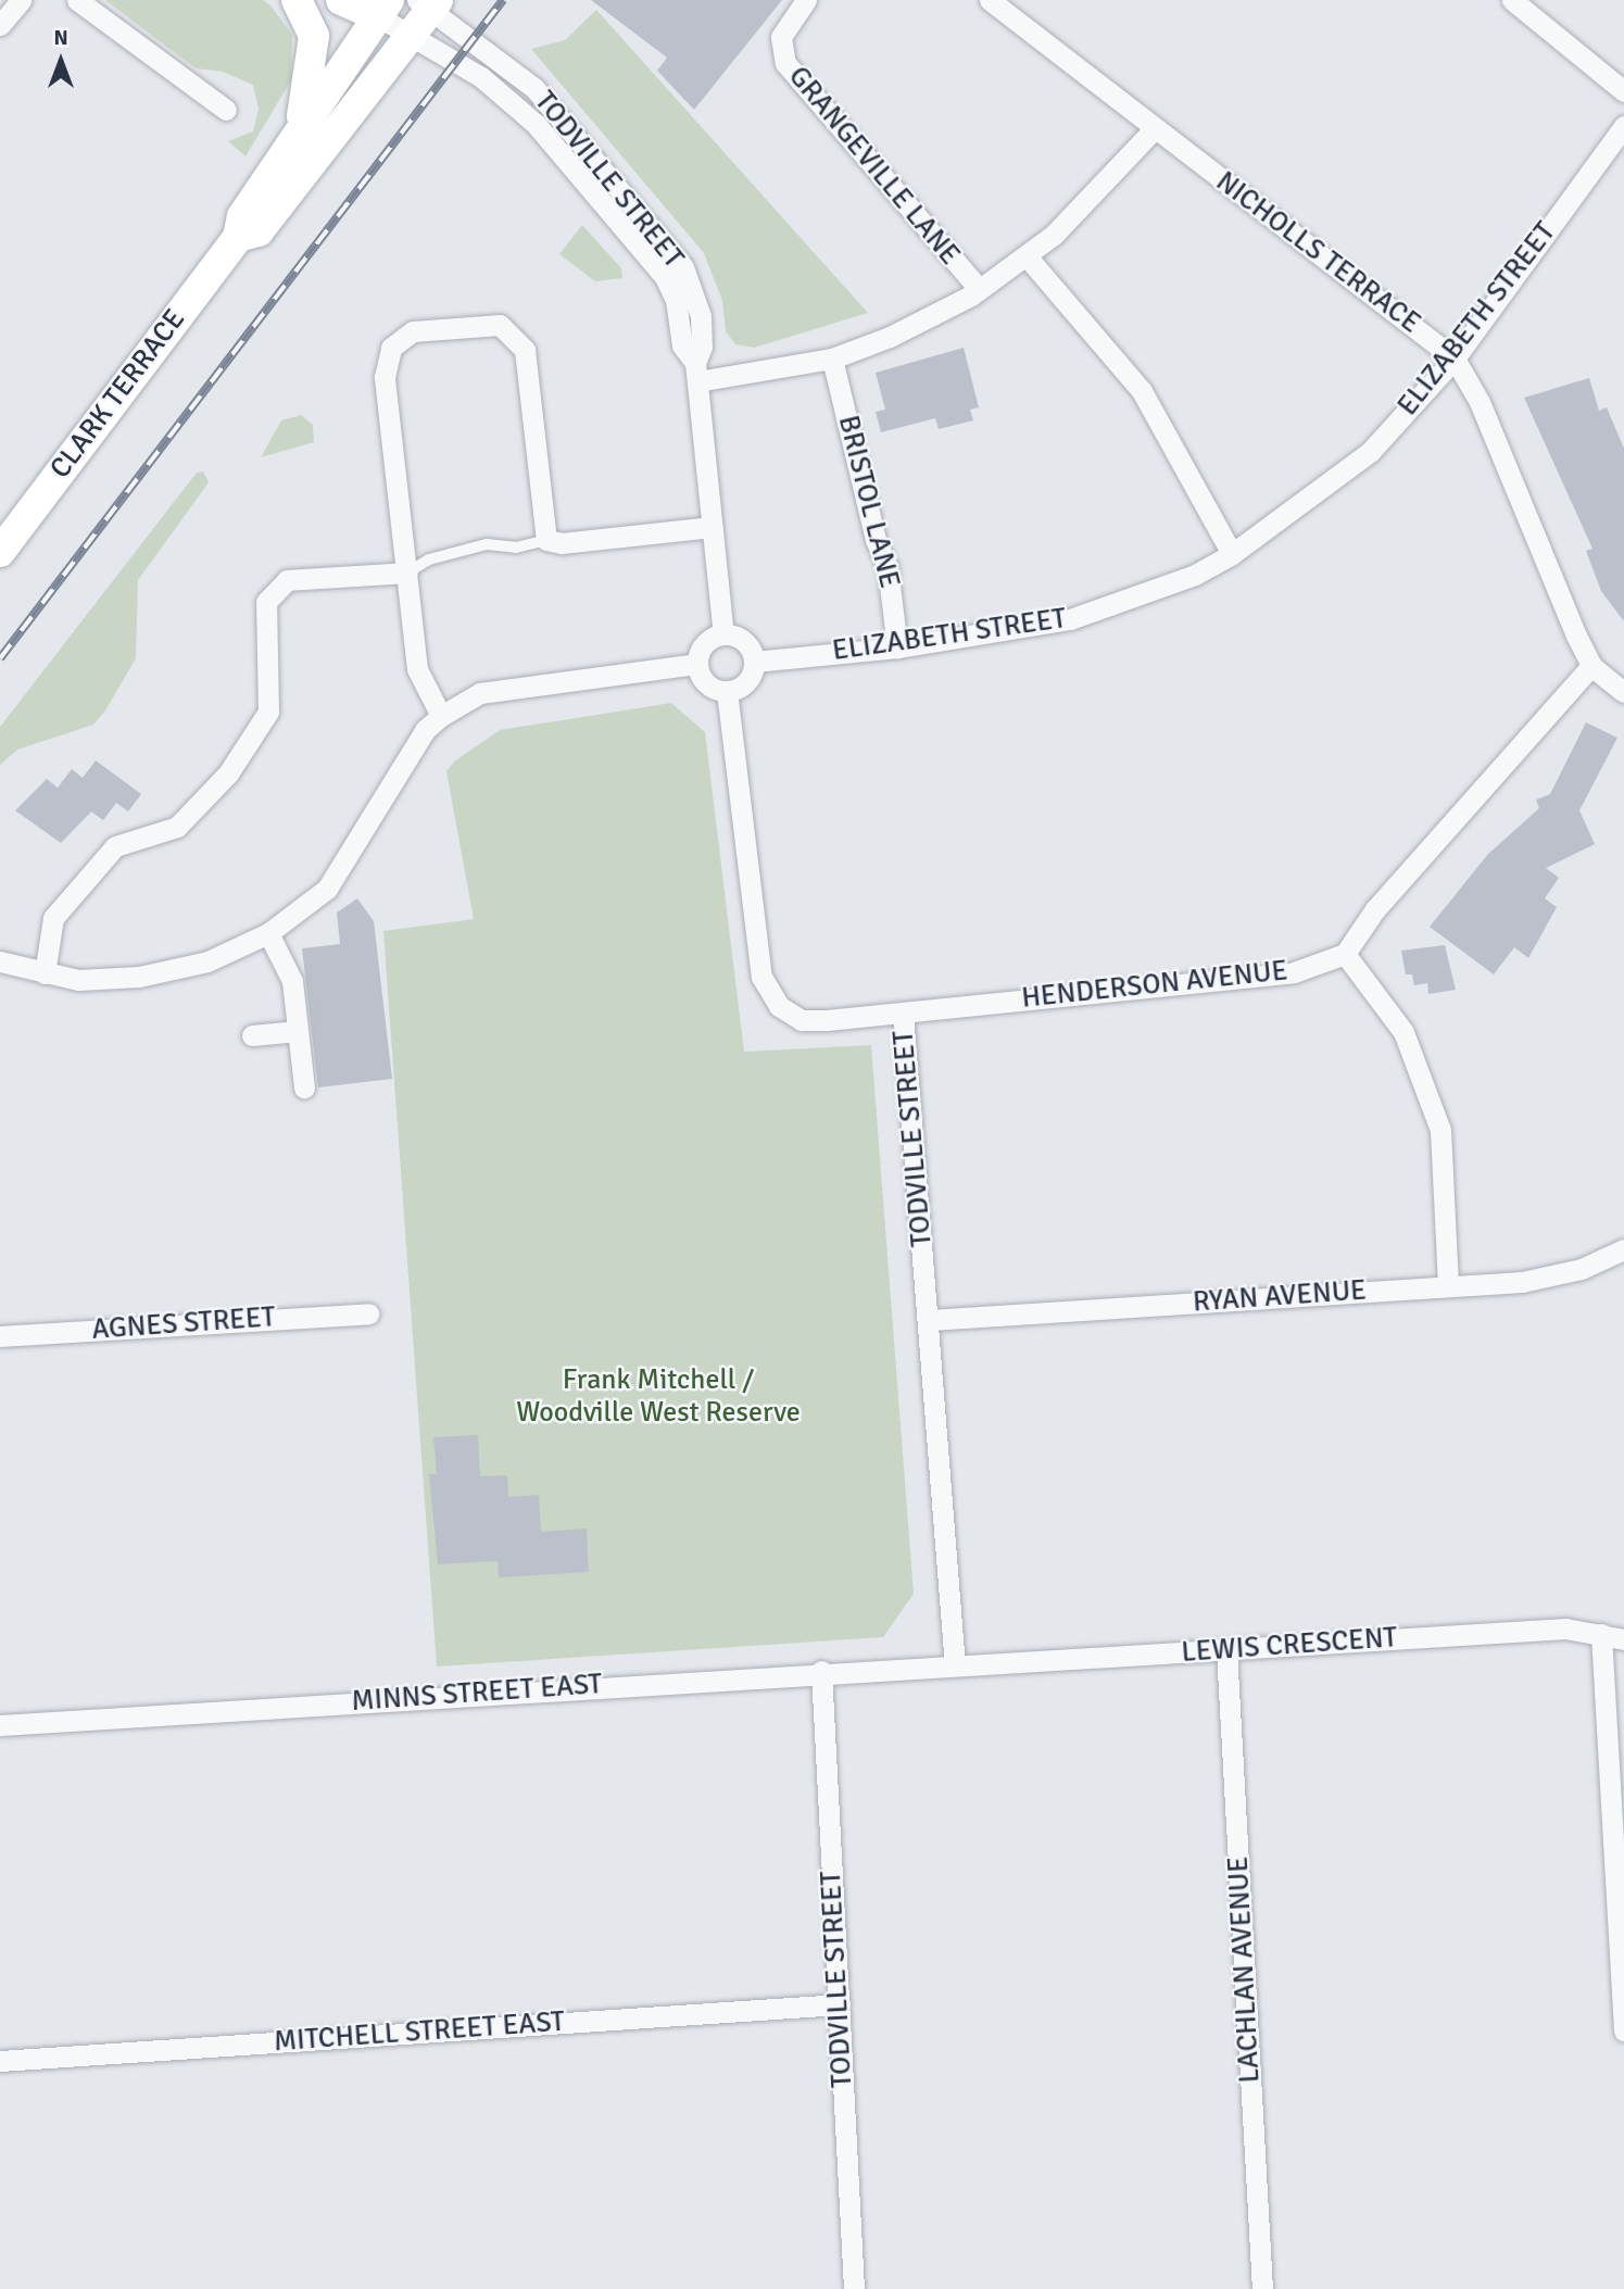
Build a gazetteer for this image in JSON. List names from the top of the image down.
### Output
{
  "streets": {
    "main road": ["CLARK TERRACE"],
    "street": [
      "GRANGEVILLE LANE",
      "TODVILLE STREET",
      "NICHOLLS TERRACE",
      "ELIZABETH STREET",
      "BRISTOL LANE",
      "HENDERSON AVENUE",
      "RYAN AVENUE",
      "AGNES STREET",
      "LEWIS CRESCENT",
      "MINNS STREET EAST",
      "LACHLAN AVENUE",
      "MITCHELL STREET EAST"
    ]
  },
  "crossings": [
    ["TODVILLE STREET", "ELIZABETH STREET"],
    ["TODVILLE STREET", "CLARK TERRACE"],
    ["TODVILLE STREET", "HENDERSON AVENUE"],
    ["TODVILLE STREET", "RYAN AVENUE"],
    ["TODVILLE STREET", "LEWIS CRESCENT"],
    ["TODVILLE STREET", "MINNS STREET EAST"],
    ["TODVILLE STREET", "MITCHELL STREET EAST"],
    ["NICHOLLS TERRACE", "ELIZABETH STREET"],
    ["ELIZABETH STREET", "BRISTOL LANE"],
    ["LEWIS CRESCENT", "MINNS STREET EAST"],
    ["LEWIS CRESCENT", "LACHLAN AVENUE"]
  ],
  "parks": ["Frank Mitchell / Woodville West Reserve"],
  "north": "top"
}
